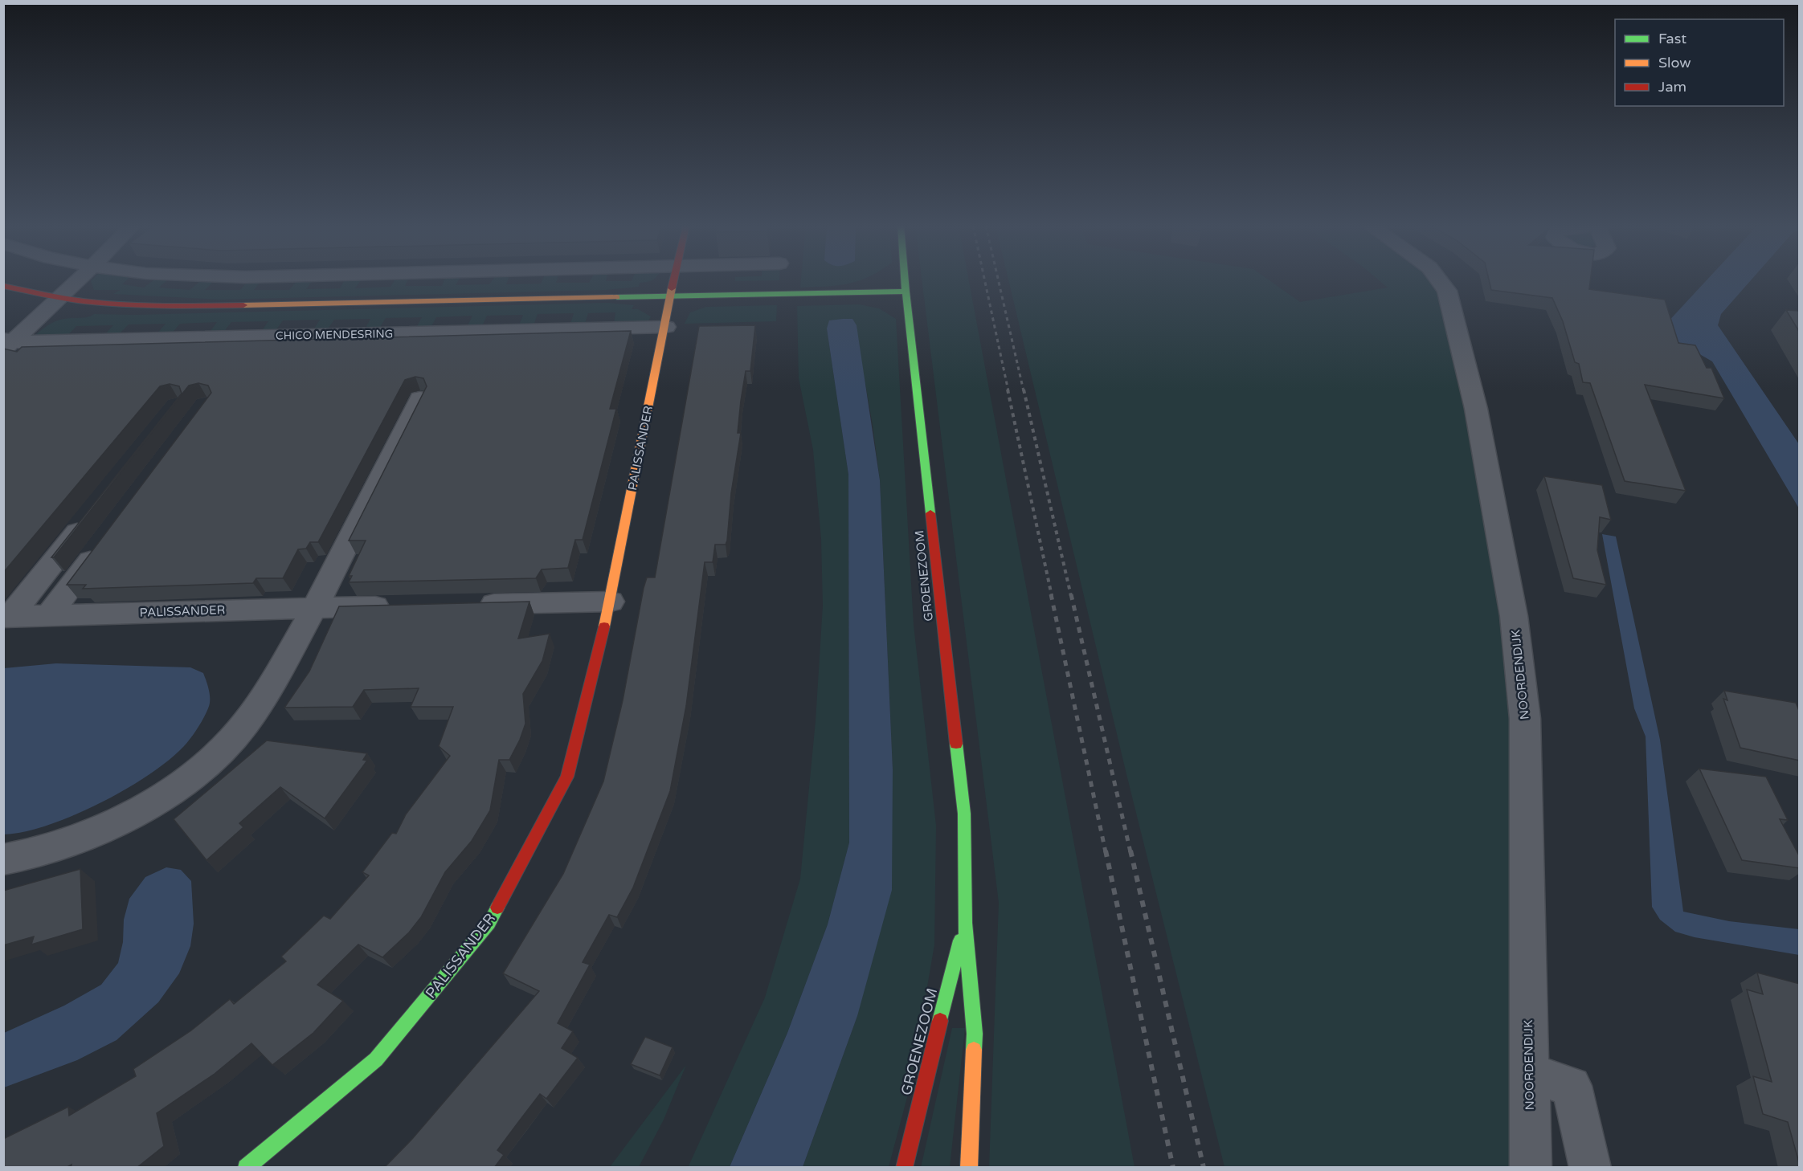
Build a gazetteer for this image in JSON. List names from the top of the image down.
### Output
{
  "streets": {
    "street": [
      "CHICO MENDESRING",
      "PALISSANDER",
      "GROENEZOOM",
      "NOORDENDIJK"
    ]
  },
  "crossings": [
    ["CHICO MENDESRING", "PALISSANDER"]
  ],
  "legend": ["Fast", "Slow", "Jam"]
}
